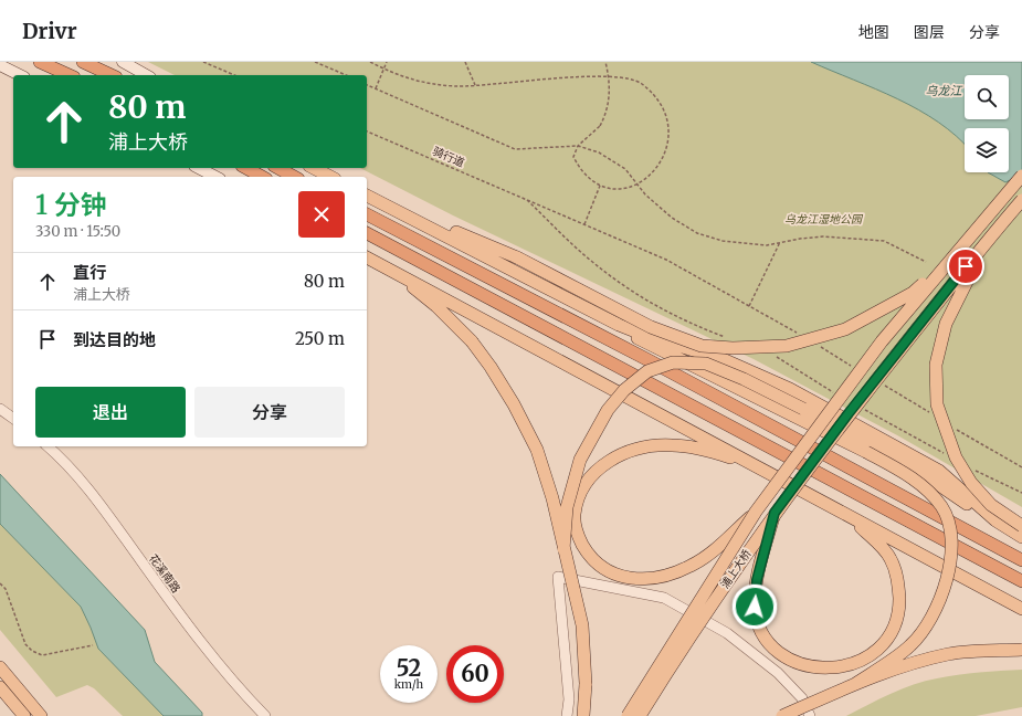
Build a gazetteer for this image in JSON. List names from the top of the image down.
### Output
{
  "streets": {
    "main road": ["浦上大桥"],
    "street": ["花溪南路"],
    "path": ["骑行道"]
  },
  "water": ["乌龙江"],
  "parks": ["乌龙江湿地公园"],
  "page": {
    "header": "Drivr",
    "nav": ["地图", "图层", "分享"],
    "turn": ["80 m", "浦上大桥"],
    "heading": ["1 分钟", "330 m · 15:50"],
    "list": [
      {
        "name": "直行",
        "note": "浦上大桥",
        "value": "80 m"
      },
      {
        "name": "到达目的地",
        "value": "250 m"
      }
    ],
    "buttons": ["退出", "分享"],
    "speed": "52 km/h",
    "limit": "60"
  }
}
